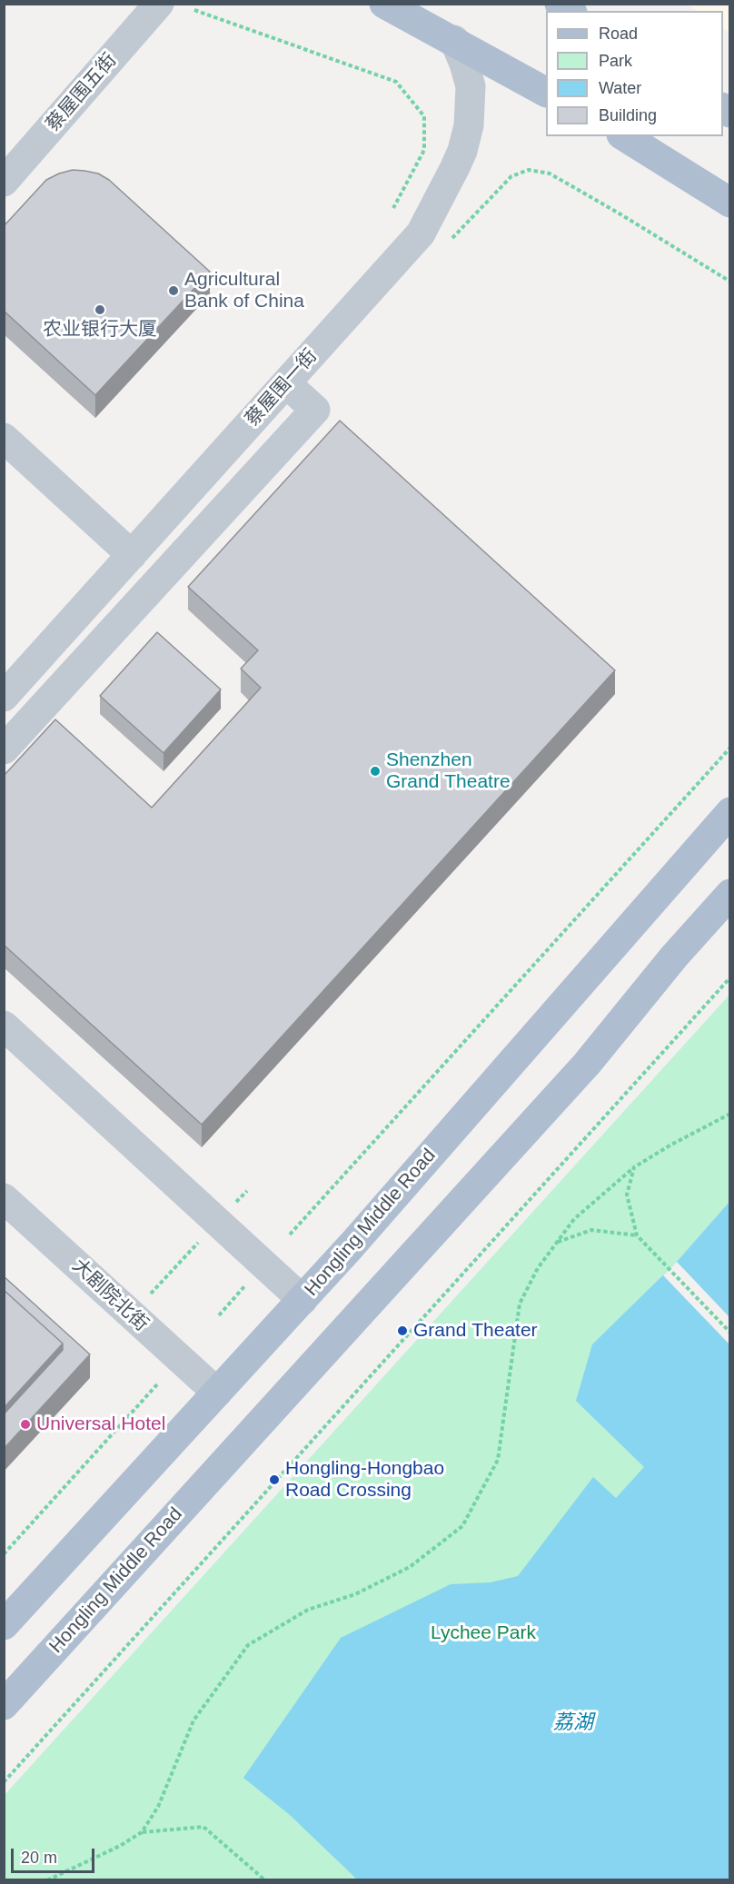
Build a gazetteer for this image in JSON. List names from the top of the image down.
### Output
{
  "streets": {
    "main road": ["Hongling Middle Road"],
    "street": ["蔡屋围五街", "蔡屋围一街", "大剧院北街"]
  },
  "crossings": [
    ["Hongling Middle Road", "大剧院北街"]
  ],
  "water": ["荔湖"],
  "parks": ["Lychee Park"],
  "places": [
    "Agricultural Bank of China",
    "农业银行大厦",
    "Shenzhen Grand Theatre",
    "Grand Theater",
    "Universal Hotel",
    "Hongling-Hongbao Road Crossing"
  ],
  "legend": [
    "Road",
    "Park",
    "Water",
    "Building"
  ],
  "scale_bar": "20 m"
}
